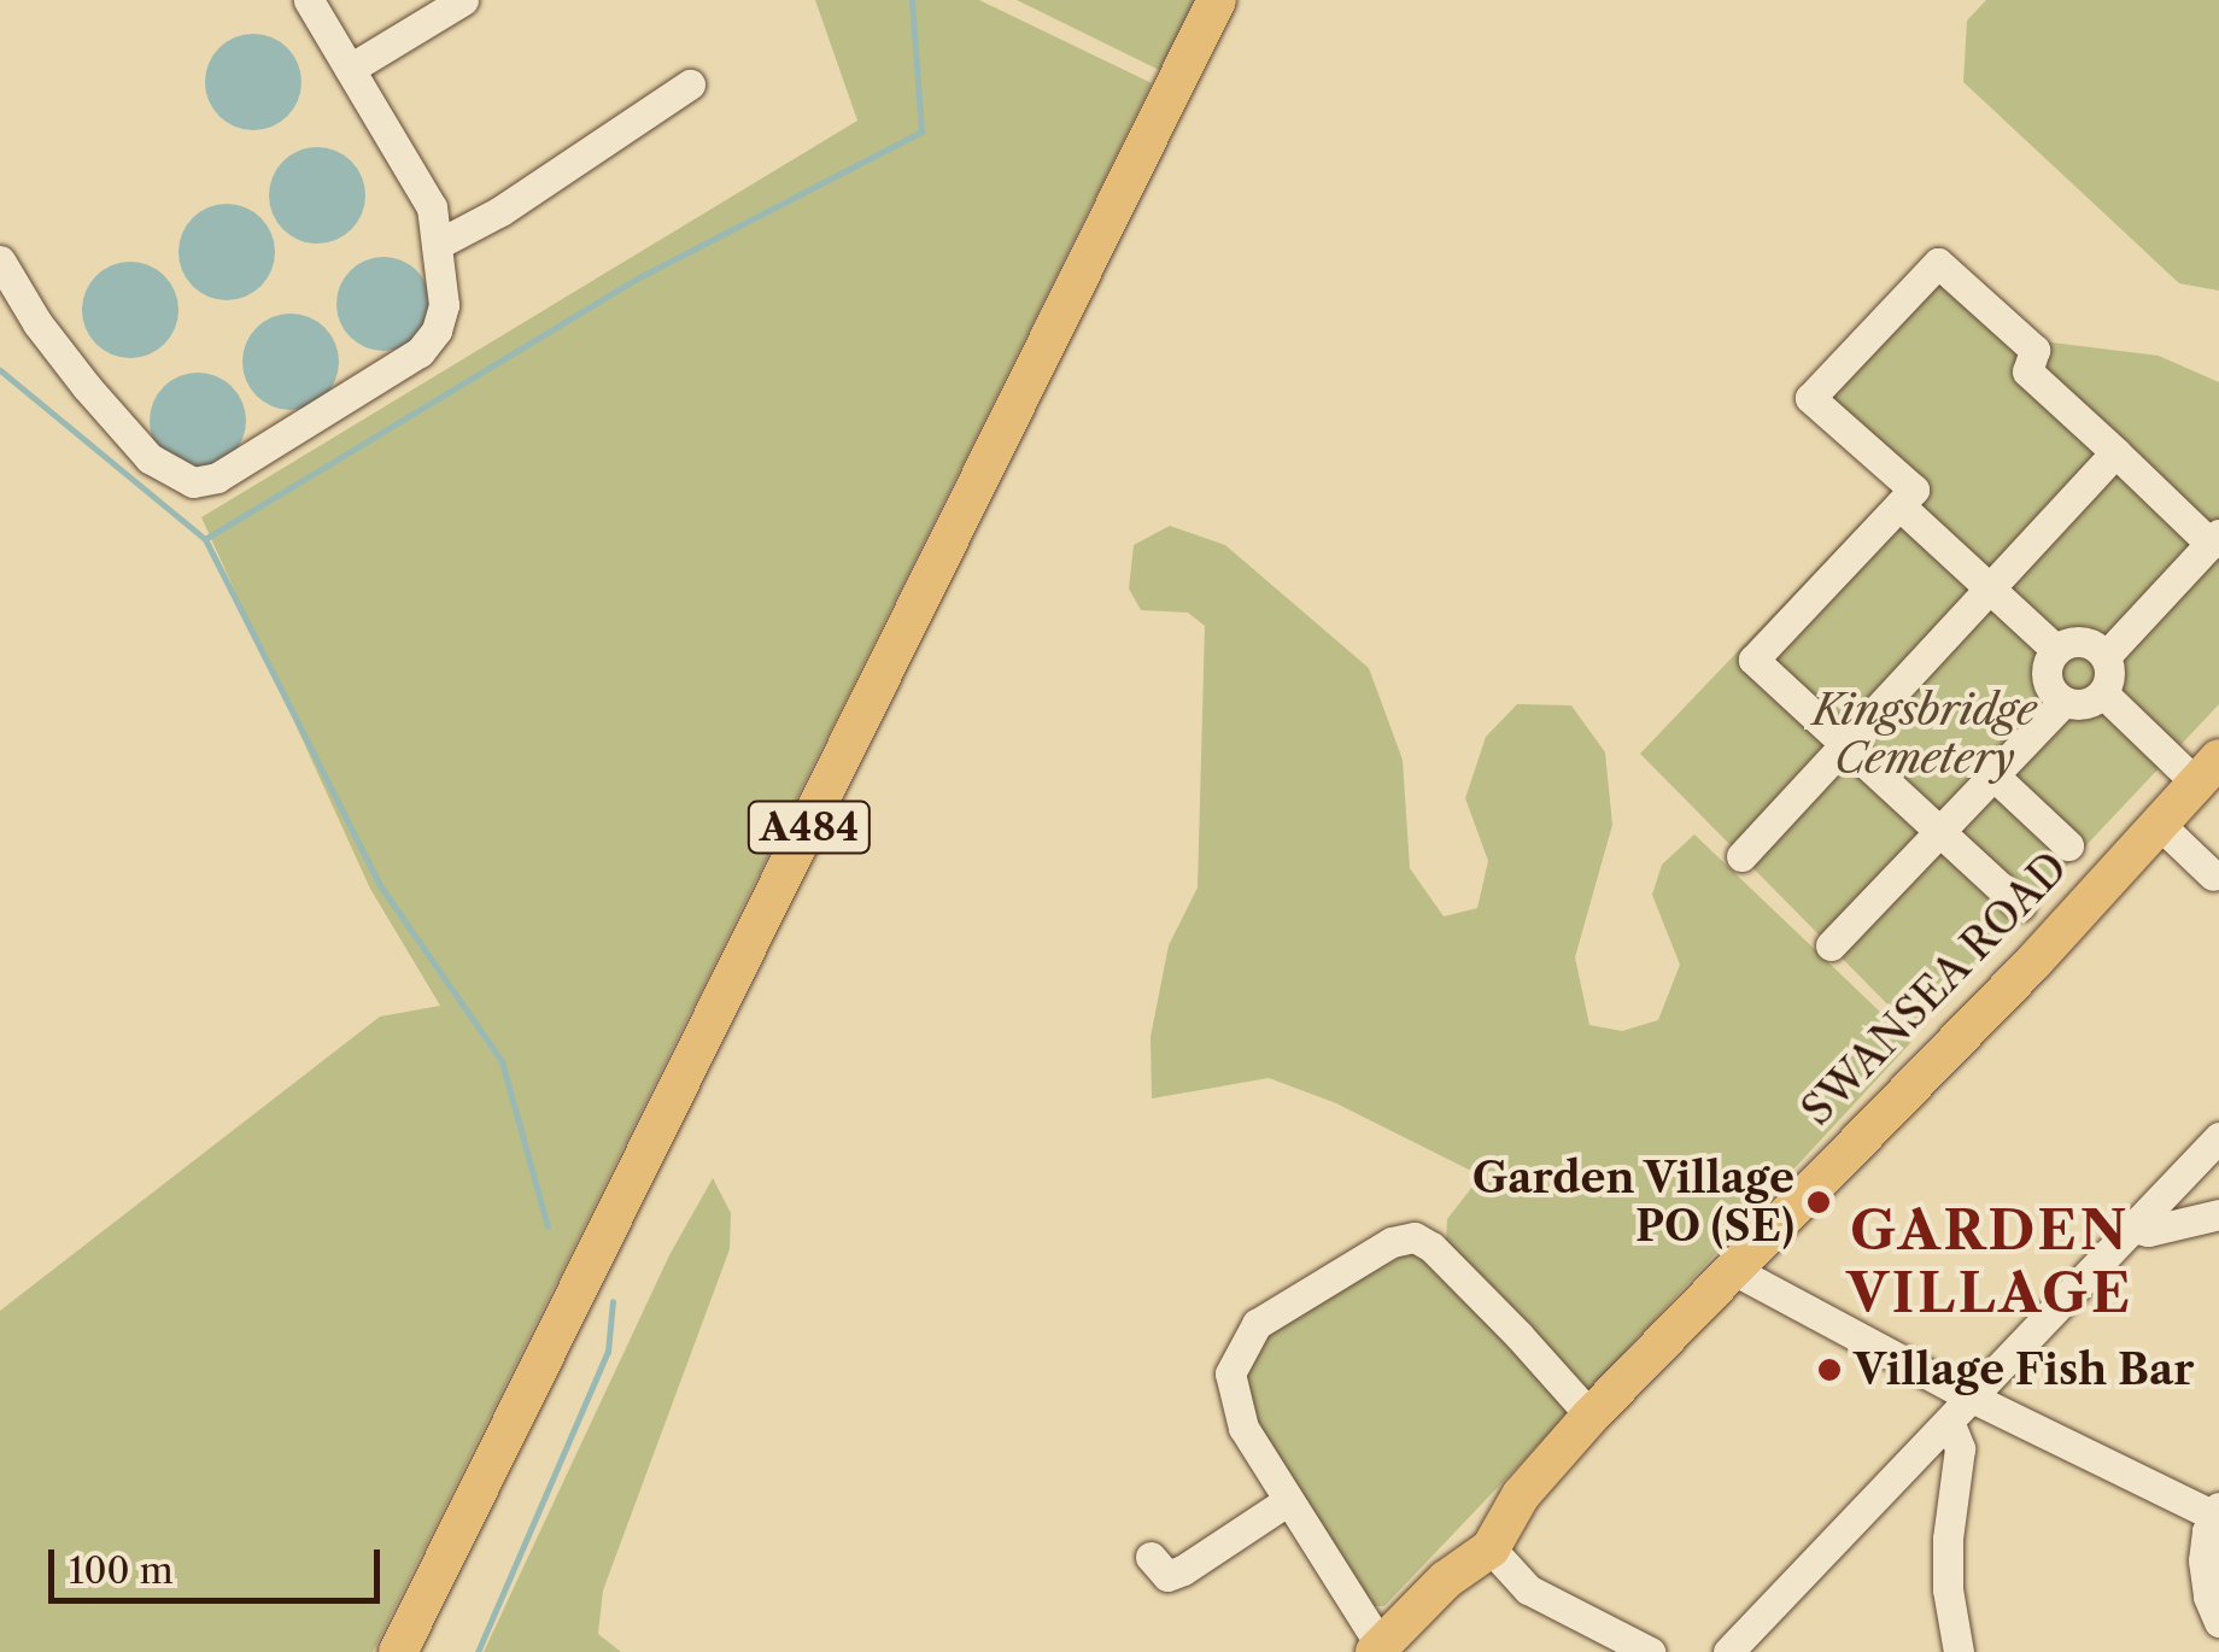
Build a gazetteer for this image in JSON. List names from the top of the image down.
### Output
{
  "streets": {
    "main road": ["A484", "SWANSEA ROAD"]
  },
  "districts": ["GARDEN VILLAGE"],
  "parks": ["Kingsbridge Cemetery"],
  "places": ["Garden Village PO (SE)", "Village Fish Bar"],
  "scale_bar": "100 m"
}
